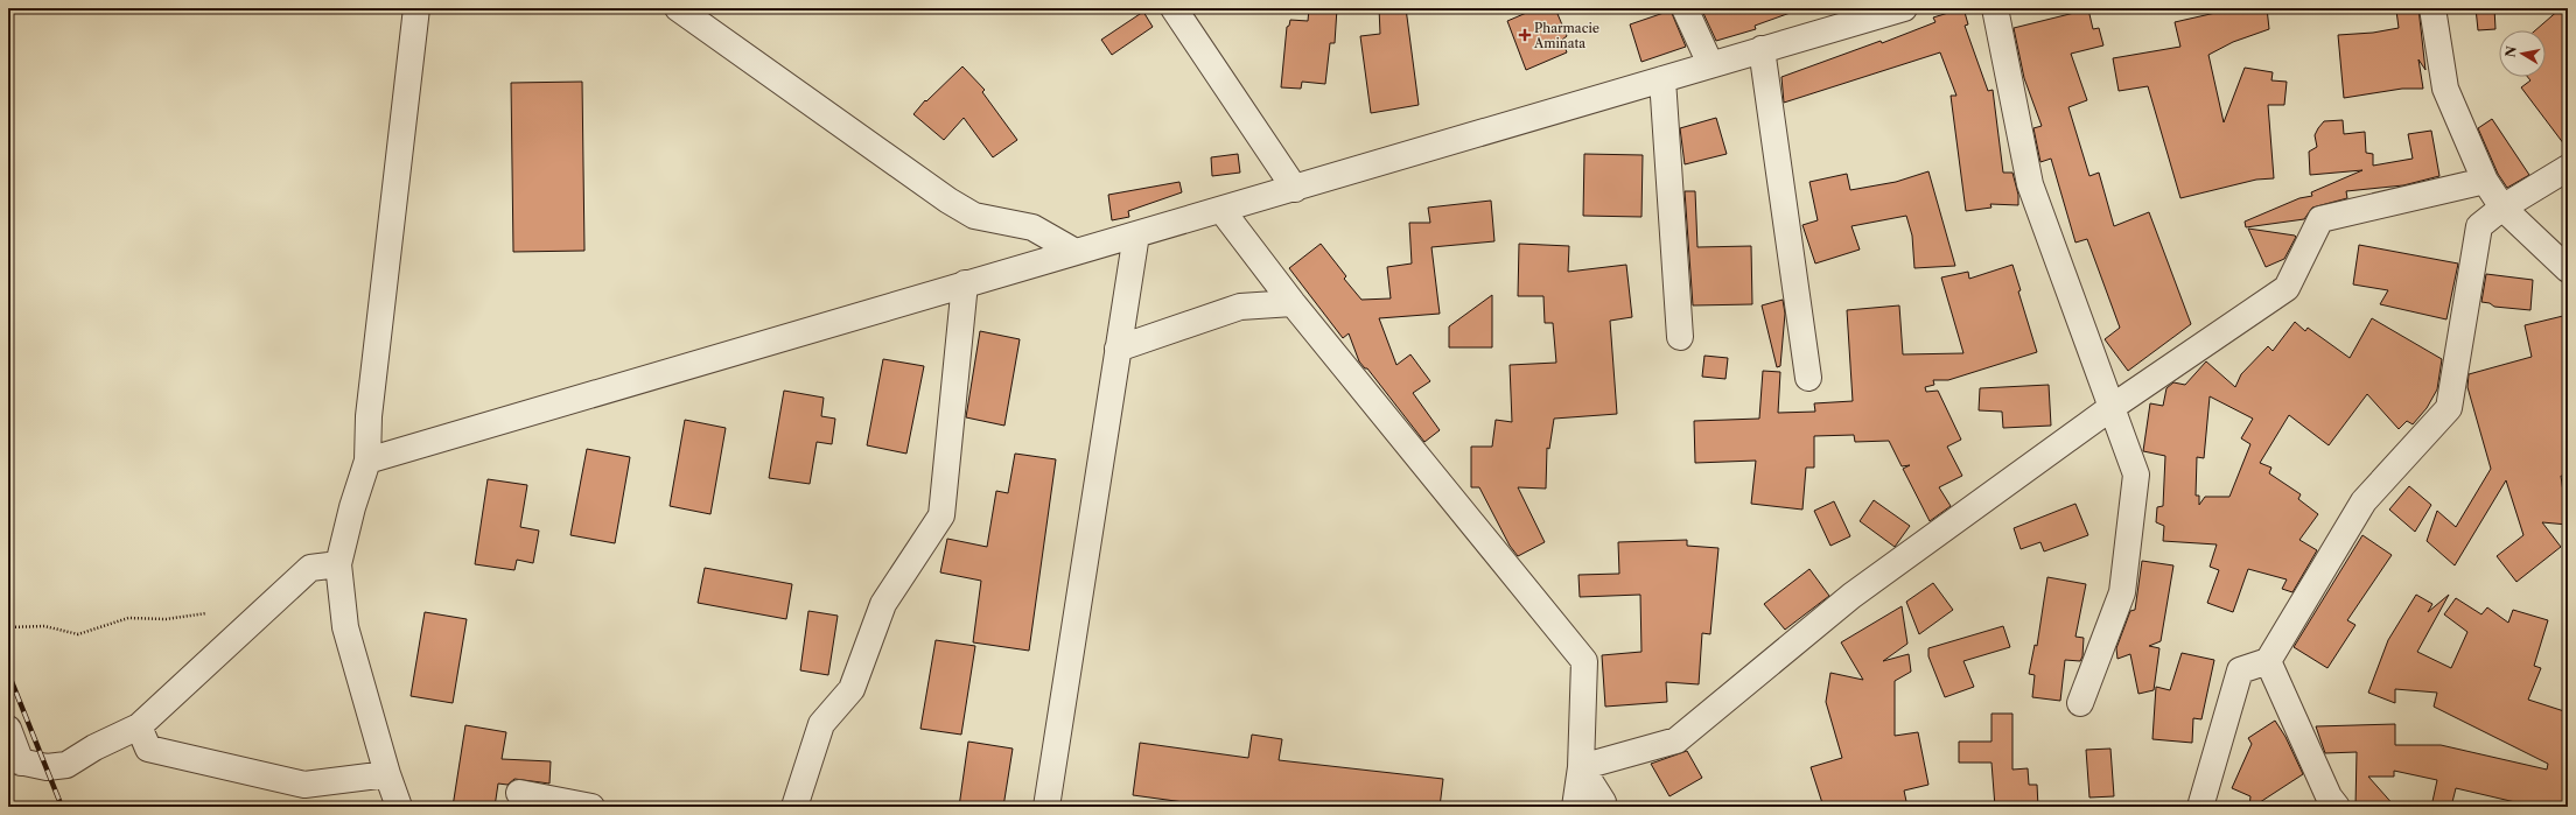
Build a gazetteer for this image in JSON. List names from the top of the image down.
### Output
{
  "places": {
    "health": ["Pharmacie Aminata"]
  },
  "north": "left"
}
